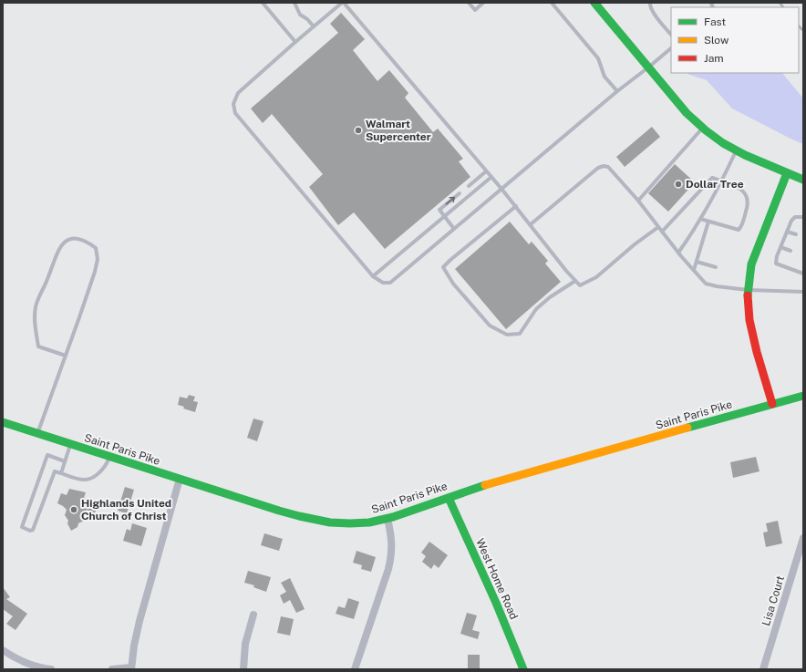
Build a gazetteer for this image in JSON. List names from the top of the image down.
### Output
{
  "streets": {
    "street": ["Saint Paris Pike", "West Home Road", "Lisa Court"]
  },
  "crossings": [
    ["Saint Paris Pike", "West Home Road"]
  ],
  "places": ["Walmart Supercenter", "Dollar Tree", "Highlands United Church of Christ"],
  "legend": ["Fast", "Slow", "Jam"]
}
